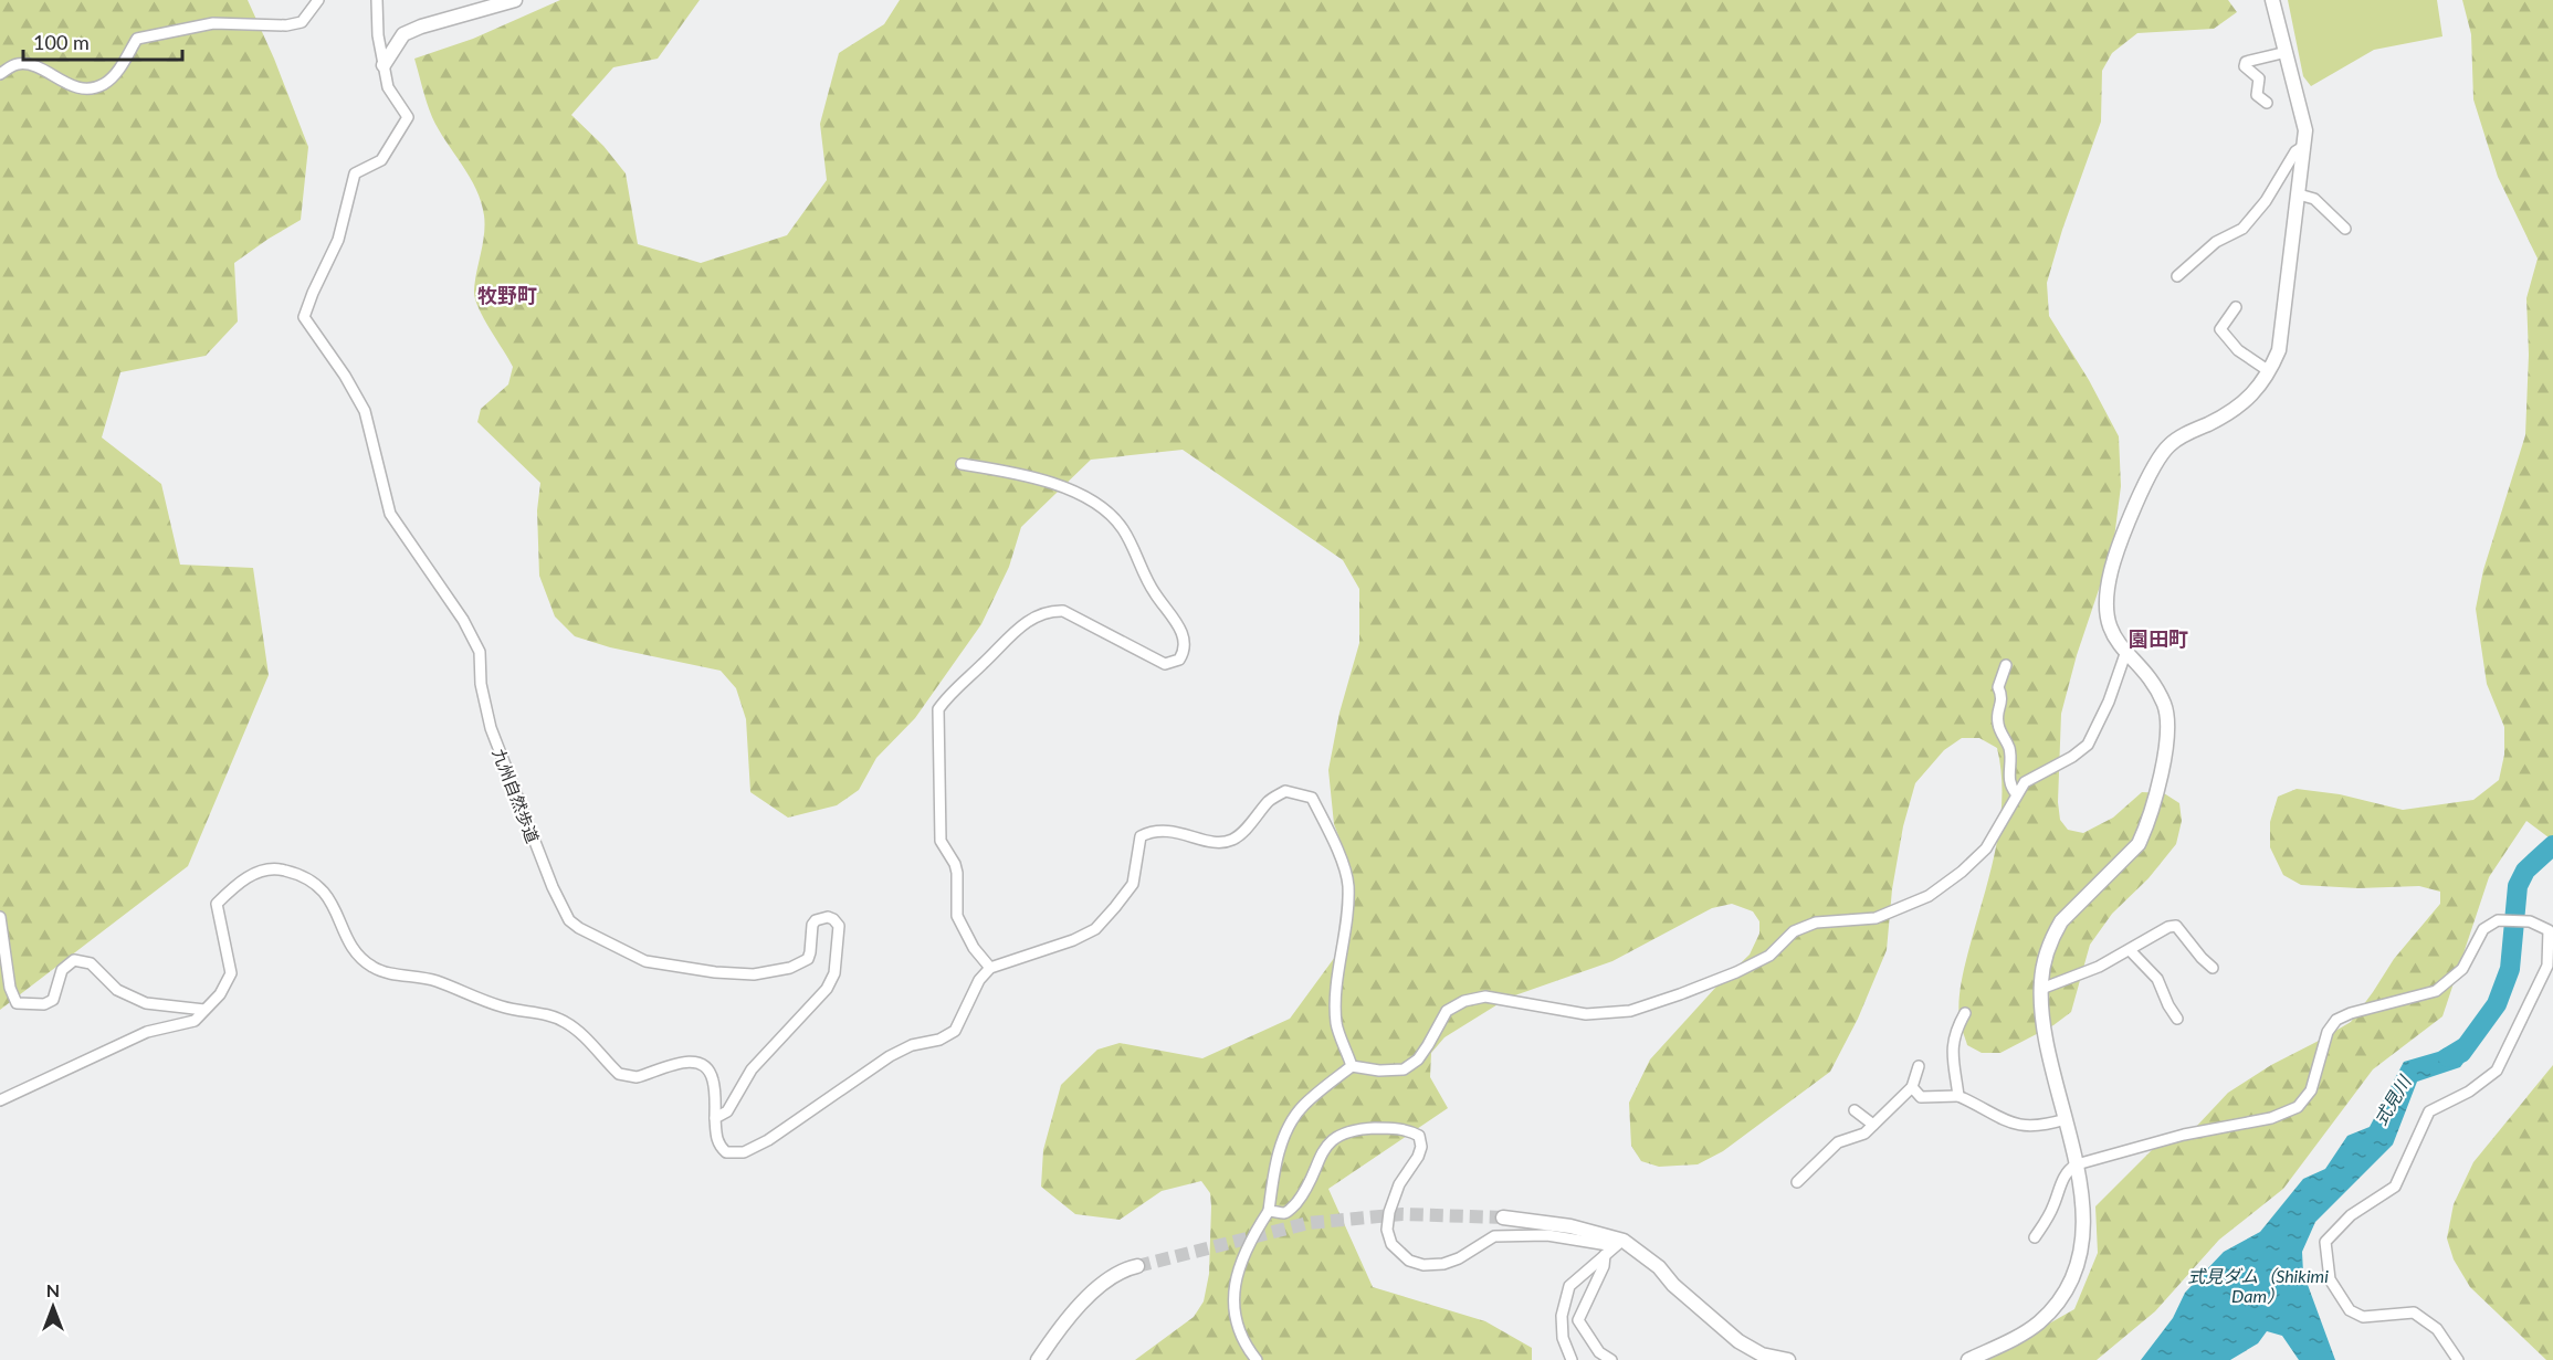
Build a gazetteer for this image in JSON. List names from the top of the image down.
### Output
{
  "streets": {
    "street": ["九州自然歩道"]
  },
  "districts": ["牧野町", "園田町"],
  "water": ["式見川", "式見ダム（Shikimi Dam）"],
  "scale_bar": "100 m",
  "north": "top"
}
